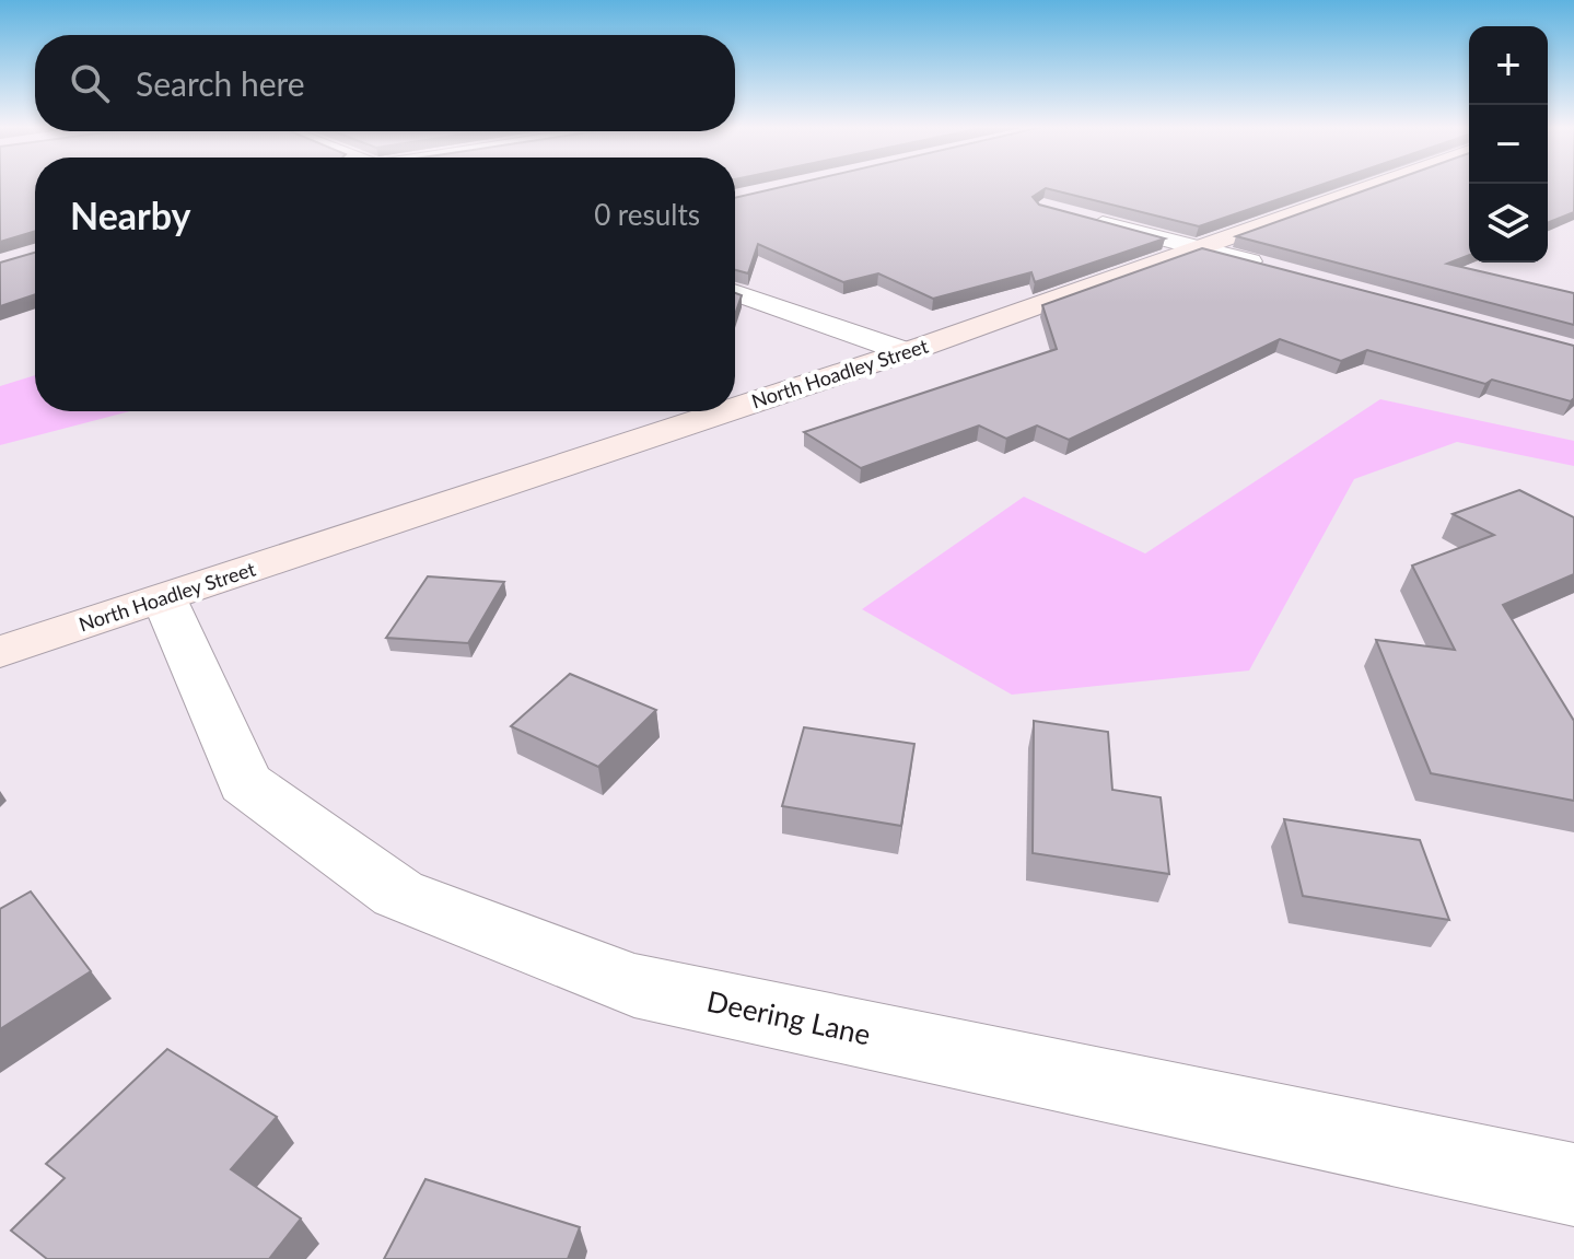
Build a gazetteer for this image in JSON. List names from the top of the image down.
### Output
{
  "streets": {
    "street": ["North Hoadley Street", "Deering Lane"]
  },
  "crossings": [
    ["North Hoadley Street", "Deering Lane"]
  ],
  "page": {
    "map_buttons": ["+", "−"],
    "search": "Search here",
    "heading": ["Nearby", "0 results"]
  }
}
